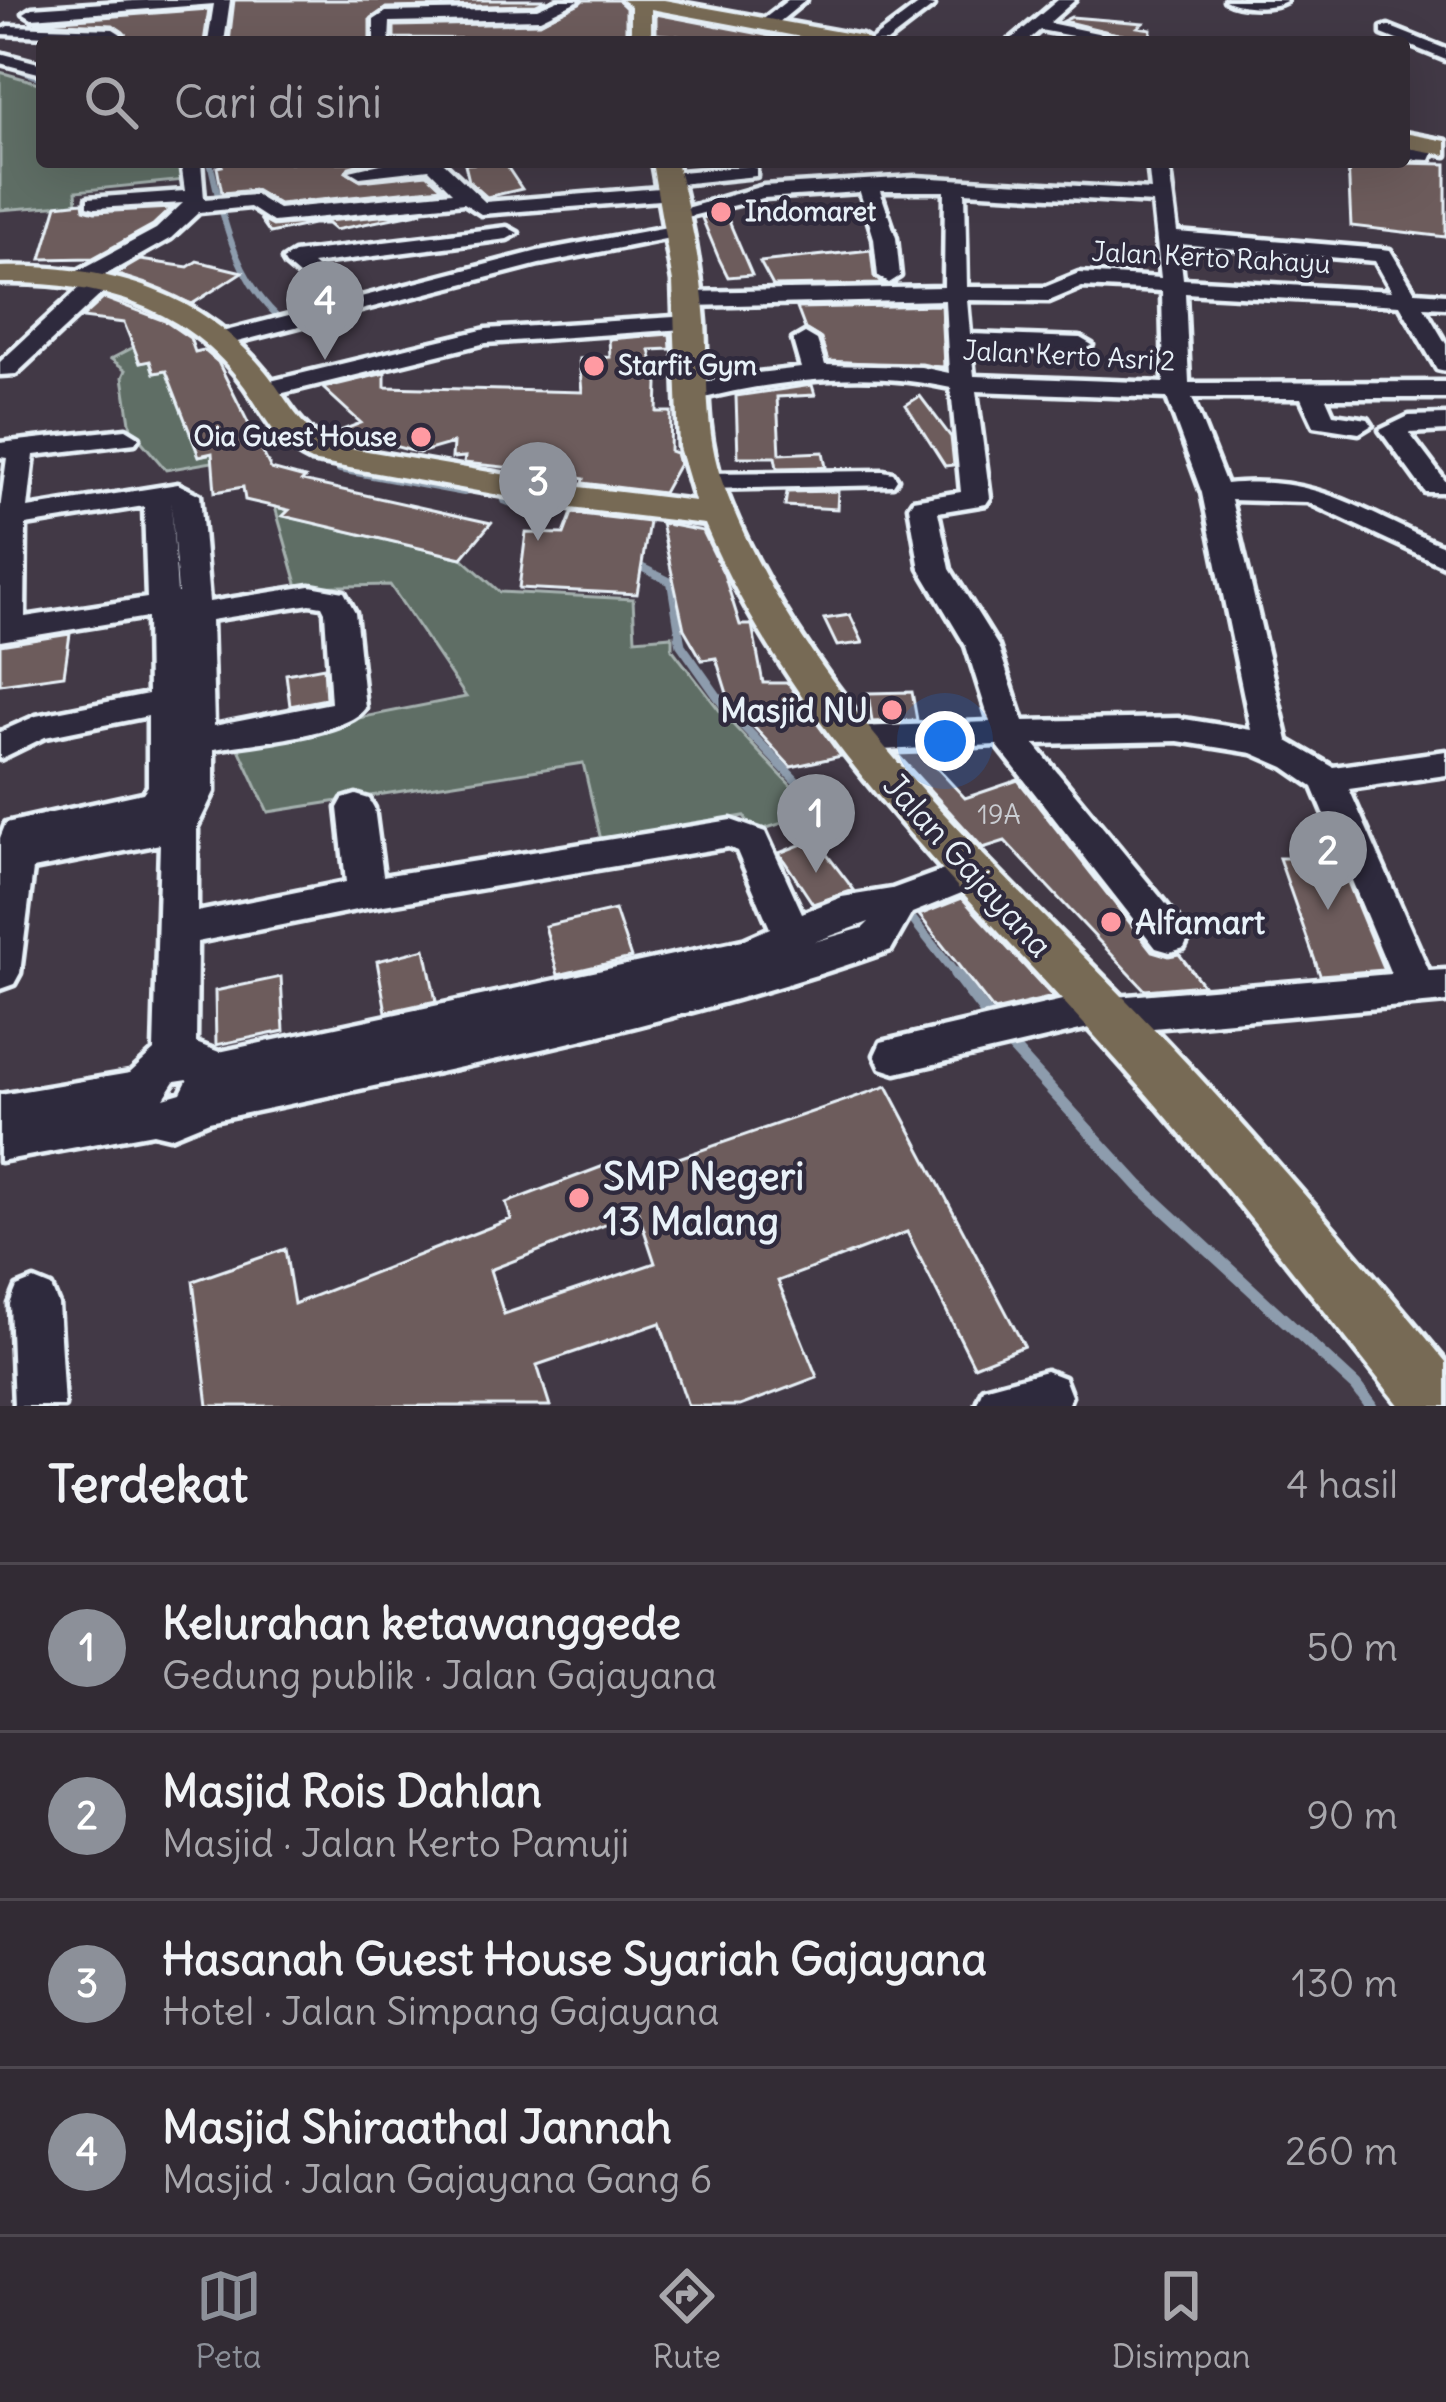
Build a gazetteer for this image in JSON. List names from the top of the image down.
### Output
{
  "streets": {
    "main road": ["Jalan Gajayana"],
    "street": ["Jalan Kerto Rahayu", "Jalan Kerto Asri 2"]
  },
  "crossings": [
    ["Jalan Kerto Rahayu", "Jalan Gajayana"],
    ["Jalan Kerto Asri 2", "Jalan Gajayana"]
  ],
  "places": [
    "Indomaret",
    "Starfit Gym",
    "Oia Guest House",
    "Masjid NU",
    "Alfamart",
    "SMP Negeri 13 Malang"
  ],
  "house_numbers": ["19A"],
  "page": {
    "search": "Cari di sini",
    "pins": [
      "4",
      "3",
      "1",
      "2"
    ],
    "heading": ["Terdekat", "4 hasil"],
    "list": [
      {
        "mark": "1",
        "name": "Kelurahan ketawanggede",
        "note": "Gedung publik · Jalan Gajayana",
        "value": "50 m"
      },
      {
        "mark": "2",
        "name": "Masjid Rois Dahlan",
        "note": "Masjid · Jalan Kerto Pamuji",
        "value": "90 m"
      },
      {
        "mark": "3",
        "name": "Hasanah Guest House Syariah Gajayana",
        "note": "Hotel · Jalan Simpang Gajayana",
        "value": "130 m"
      },
      {
        "mark": "4",
        "name": "Masjid Shiraathal Jannah",
        "note": "Masjid · Jalan Gajayana Gang 6",
        "value": "260 m"
      }
    ],
    "nav": ["Peta", "Rute", "Disimpan"]
  }
}
